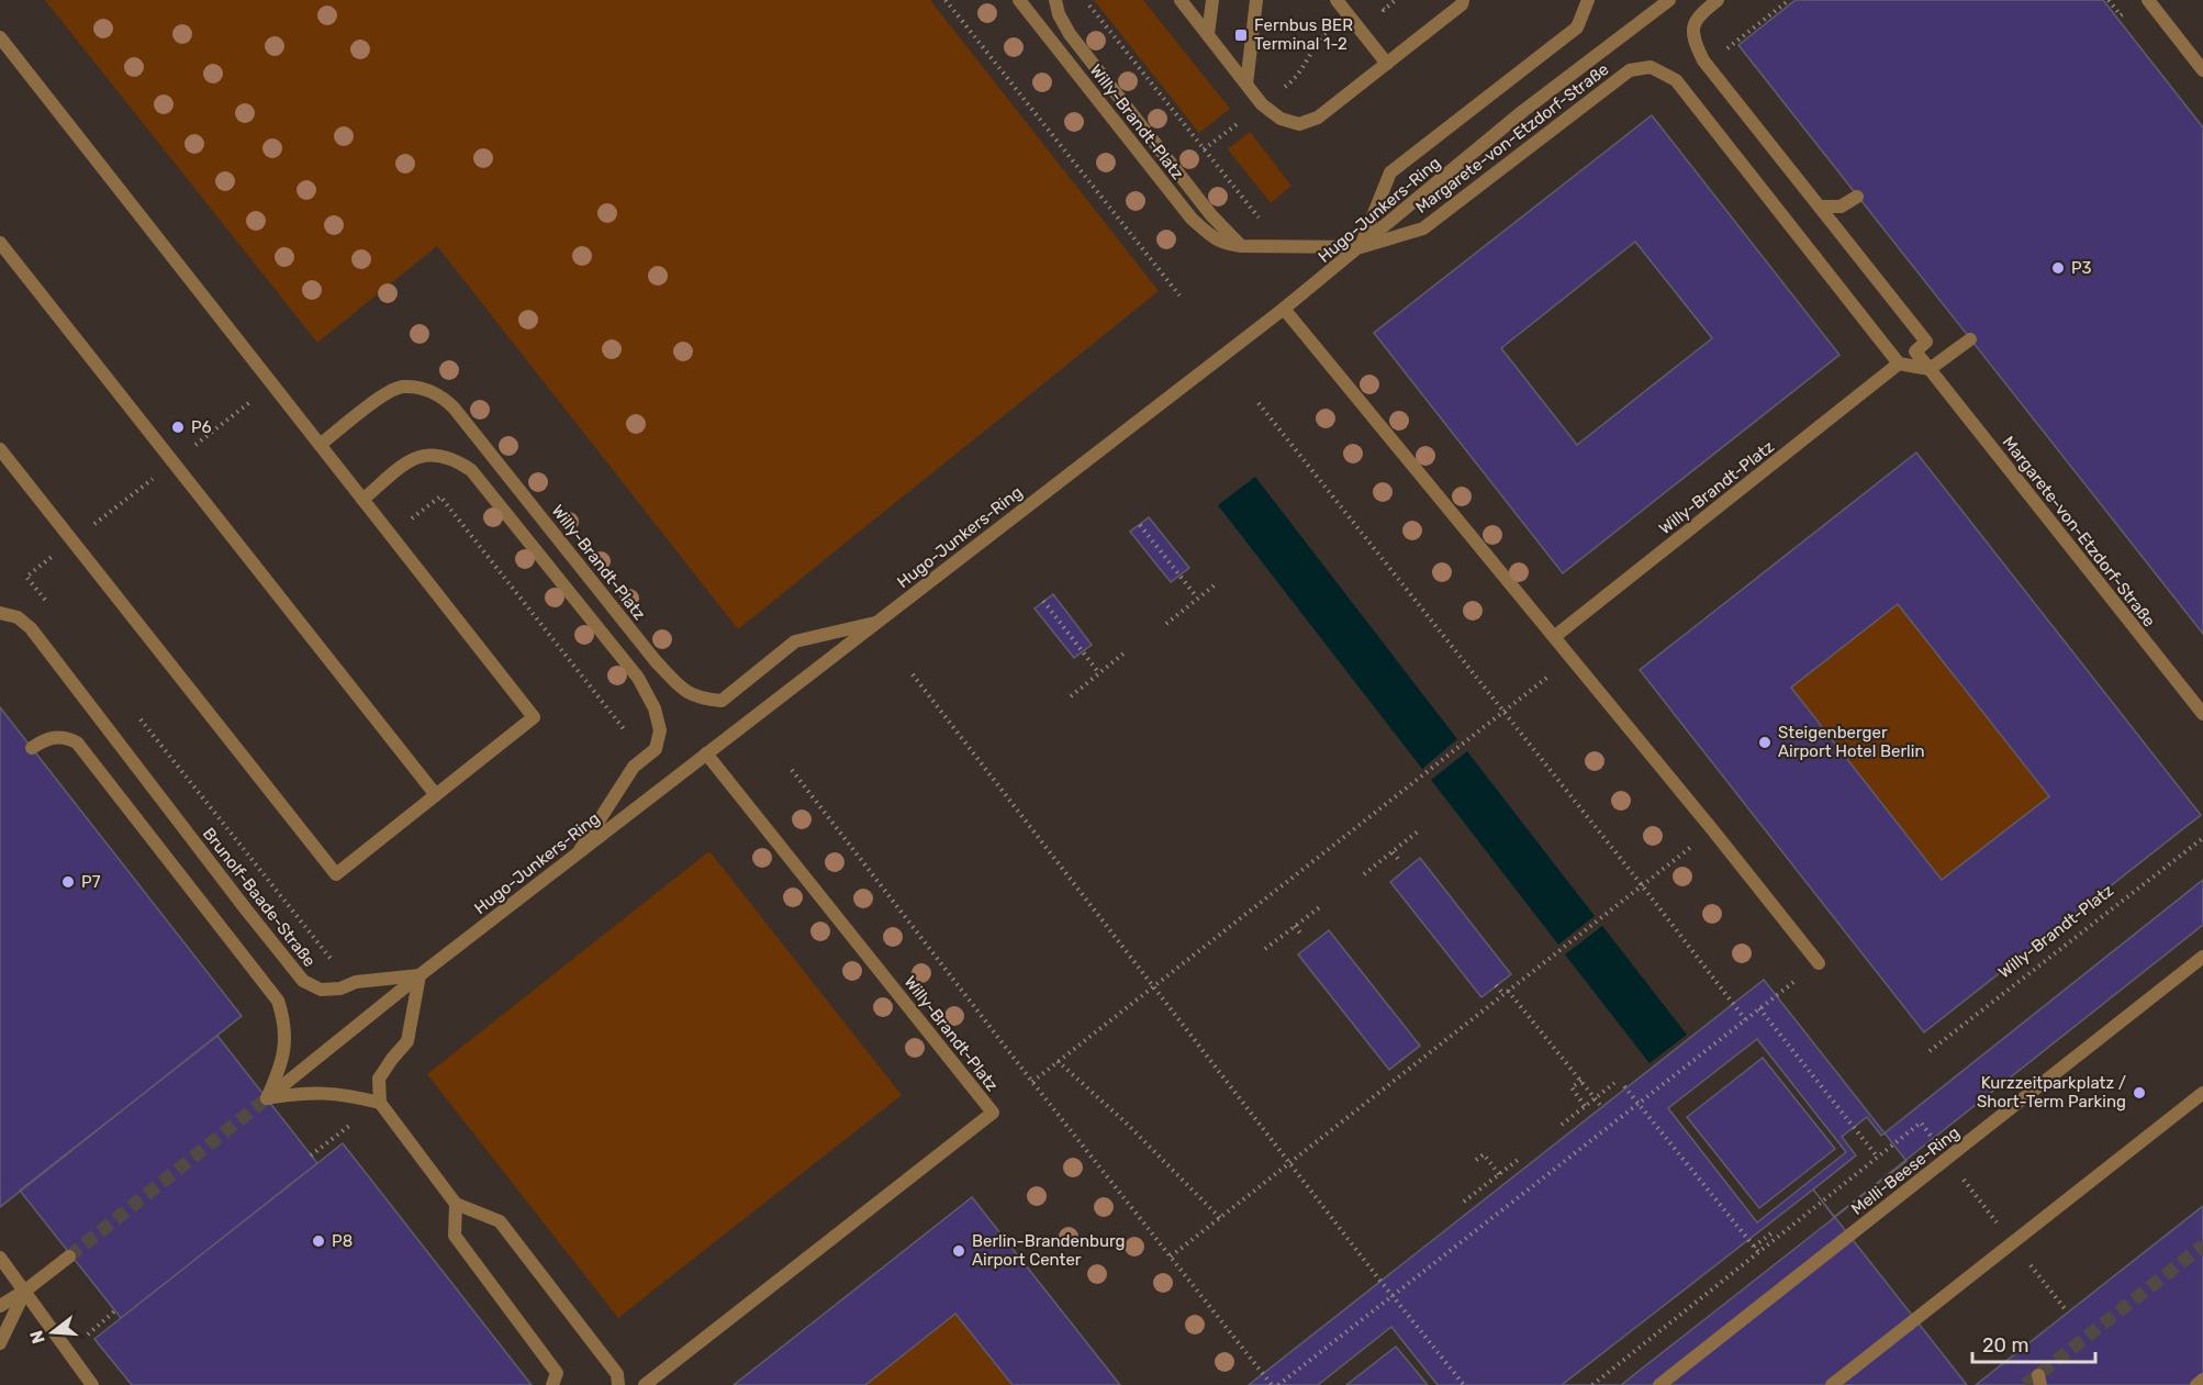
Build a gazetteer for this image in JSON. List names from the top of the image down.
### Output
{
  "streets": {
    "street": [
      "Willy-Brandt-Platz",
      "Margarete-von-Etzdorf-Straße",
      "Hugo-Junkers-Ring",
      "Brunolf-Baade-Straße",
      "Melli-Beese-Ring"
    ]
  },
  "crossings": [
    ["Willy-Brandt-Platz", "Margarete-von-Etzdorf-Straße"],
    ["Willy-Brandt-Platz", "Hugo-Junkers-Ring"],
    ["Margarete-von-Etzdorf-Straße", "Hugo-Junkers-Ring"],
    ["Hugo-Junkers-Ring", "Brunolf-Baade-Straße"]
  ],
  "places": {
    "transit": ["Fernbus BER Terminal 1-2"],
    "other": [
      "P3",
      "P6",
      "Steigenberger Airport Hotel Berlin",
      "P7",
      "Kurzzeitparkplatz / Short-Term Parking",
      "P8",
      "Berlin-Brandenburg Airport Center"
    ]
  },
  "scale_bar": "20 m",
  "north": "left"
}
